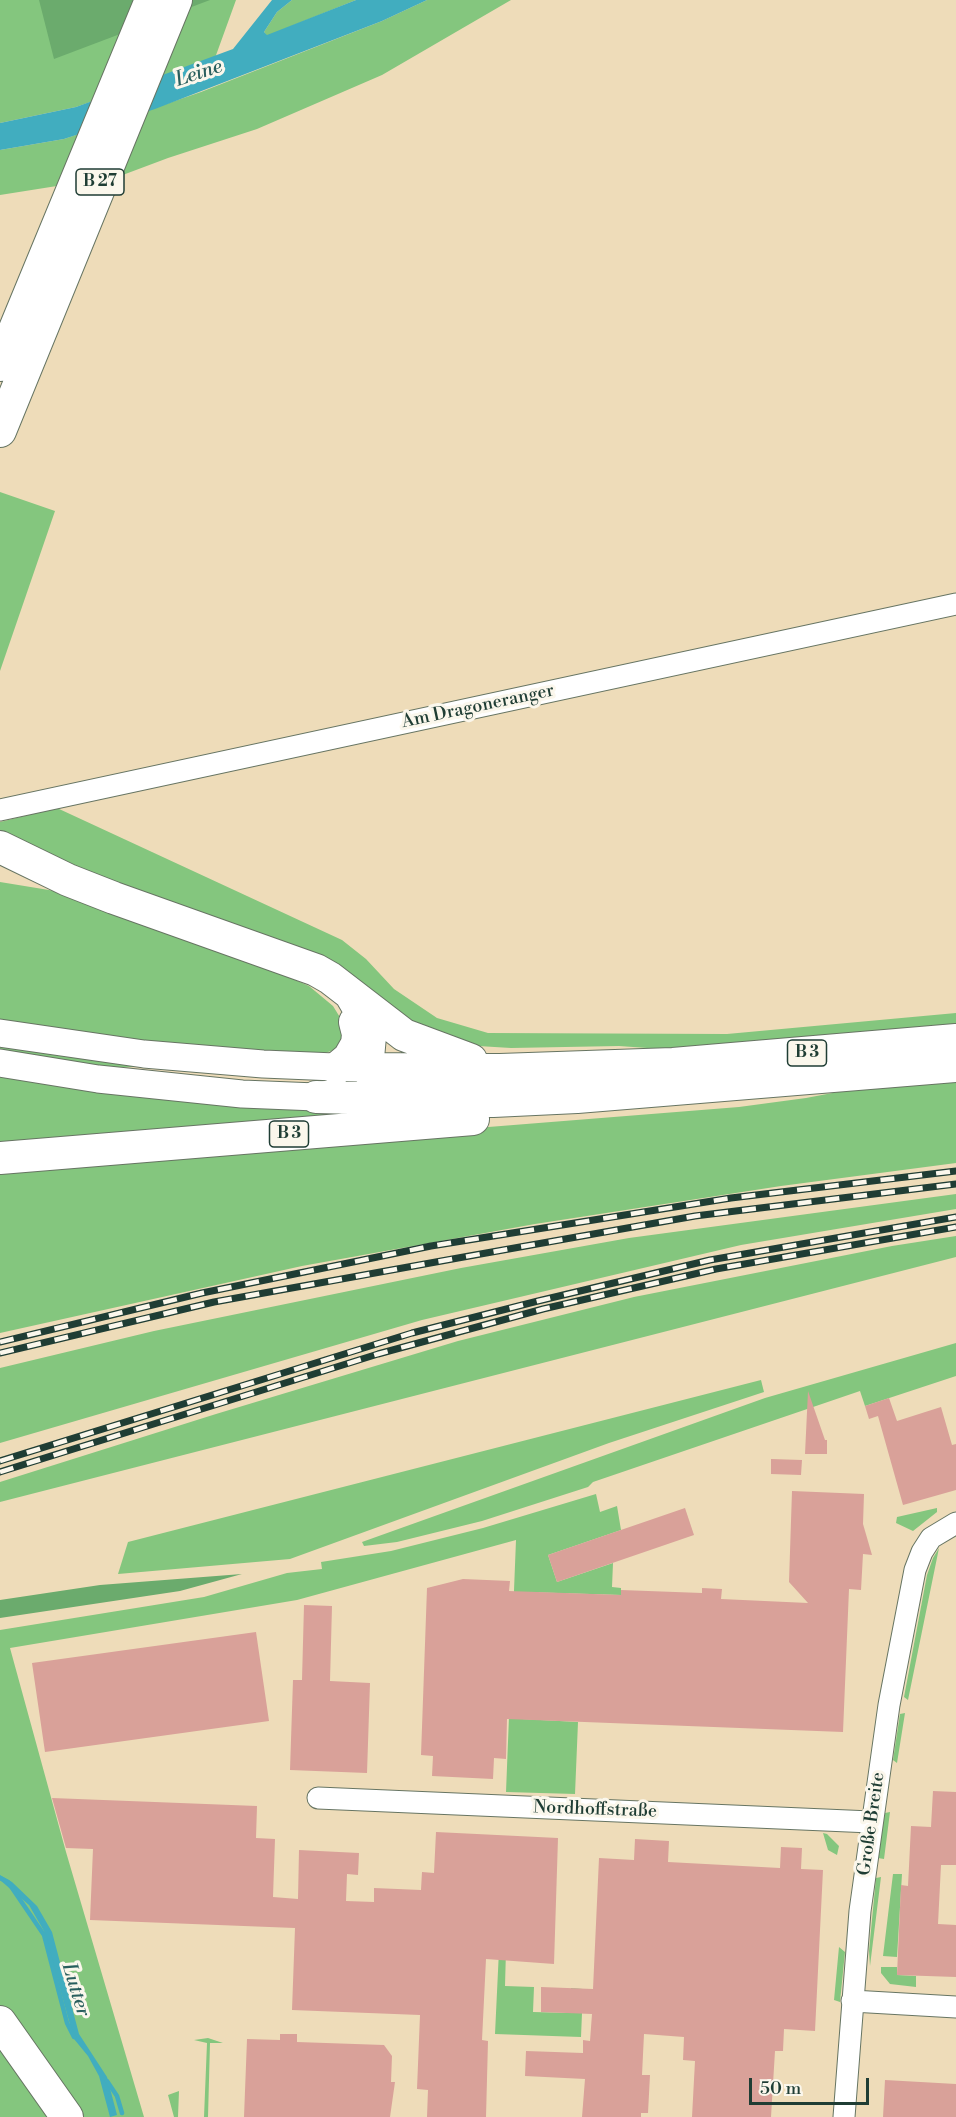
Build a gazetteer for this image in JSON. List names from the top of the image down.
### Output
{
  "streets": {
    "highway": ["B 27", "B 3"],
    "street": ["Am Dragoneranger", "Nordhoffstraße", "Große Breite"]
  },
  "crossings": [
    ["Nordhoffstraße", "Große Breite"]
  ],
  "water": ["Leine", "Lutter"],
  "scale_bar": "50 m"
}
